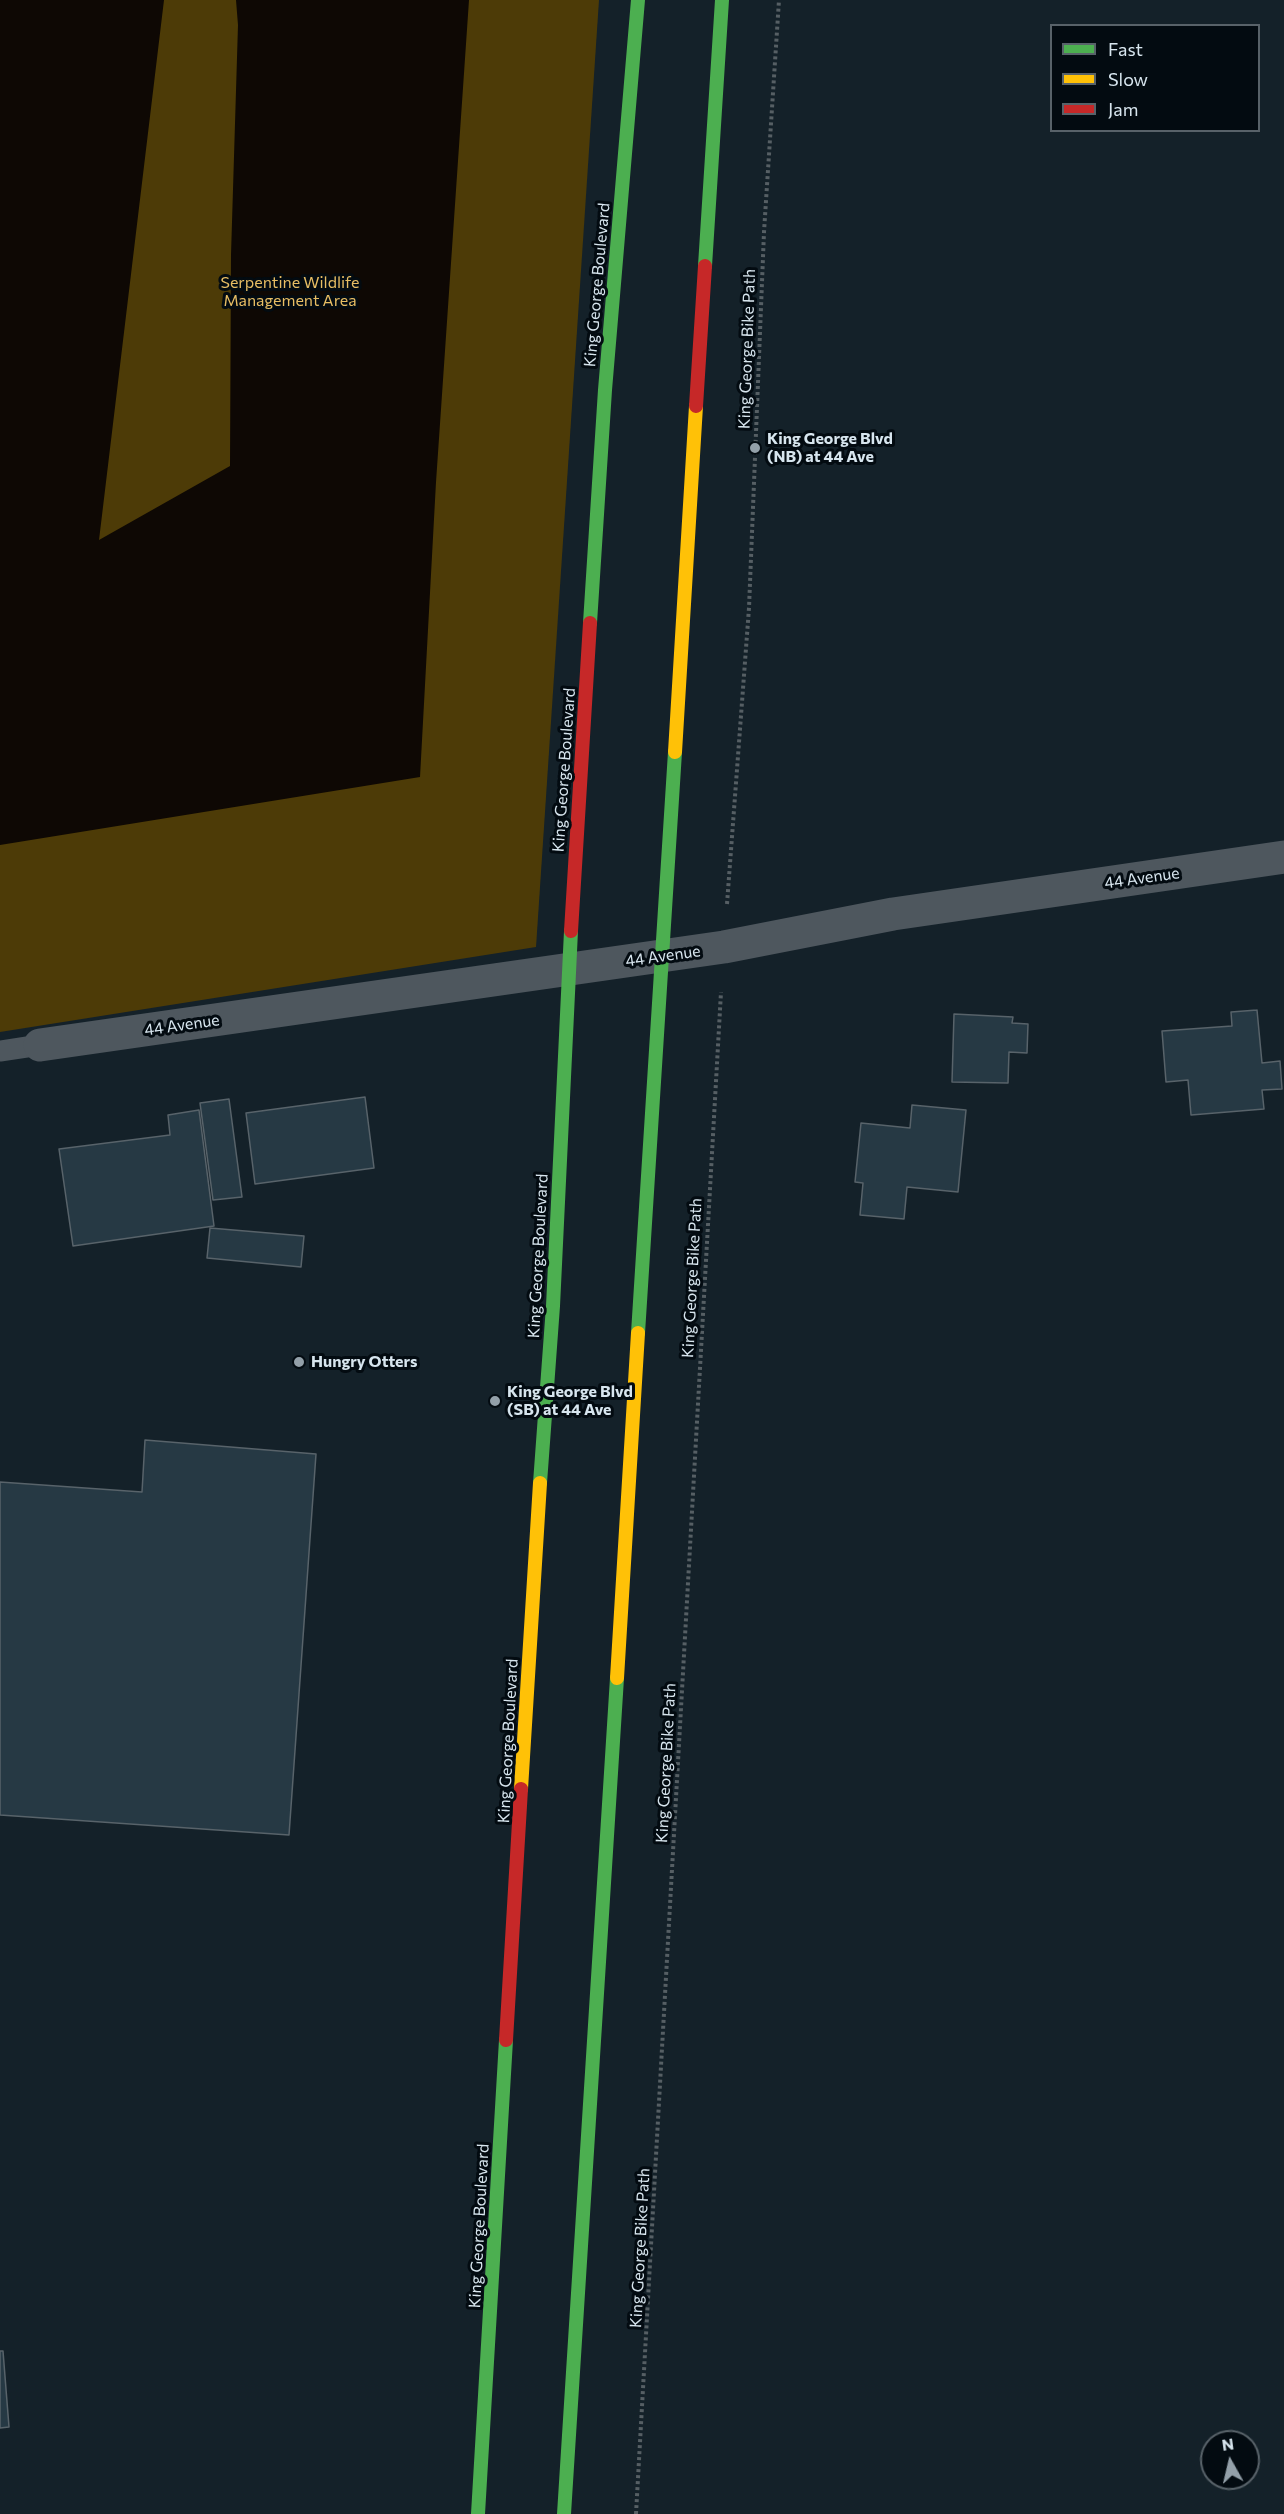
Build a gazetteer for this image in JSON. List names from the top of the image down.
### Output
{
  "streets": {
    "main road": ["King George Boulevard"],
    "street": ["44 Avenue"],
    "path": ["King George Bike Path"]
  },
  "crossings": [
    ["King George Boulevard", "44 Avenue"]
  ],
  "parks": ["Serpentine Wildlife Management Area"],
  "places": ["King George Blvd (NB) at 44 Ave", "Hungry Otters", "King George Blvd (SB) at 44 Ave"],
  "legend": ["Fast", "Slow", "Jam"],
  "north": "top"
}
